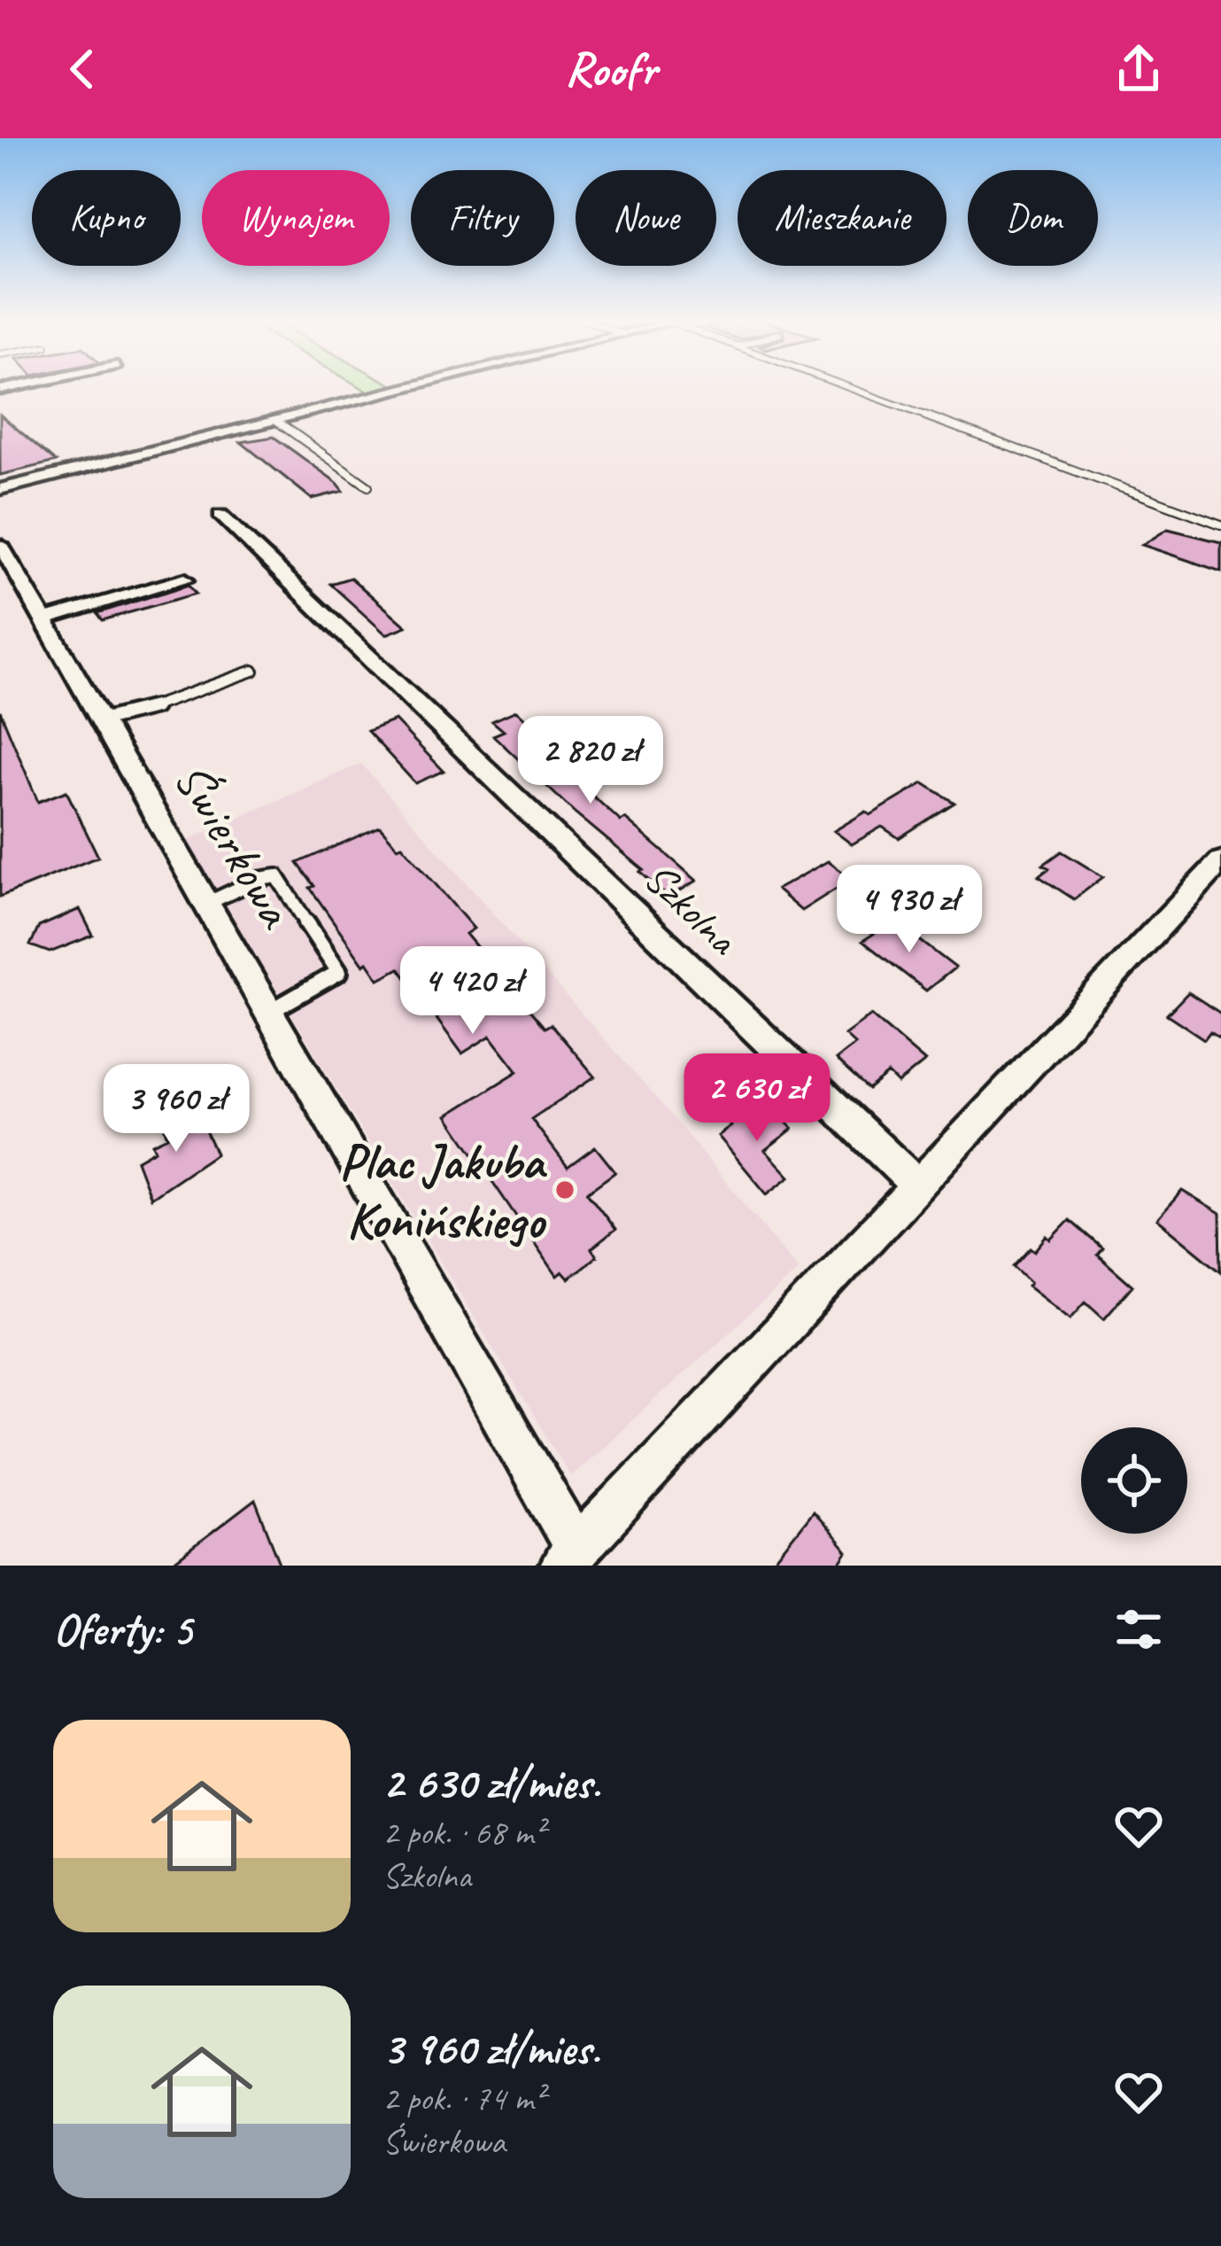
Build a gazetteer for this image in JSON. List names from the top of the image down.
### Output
{
  "streets": {
    "street": ["Świerkowa", "Szkolna"]
  },
  "places": ["Plac Jakuba Konińskiego"],
  "page": {
    "header": "Roofr",
    "chip": [
      "Kupno",
      "Wynajem",
      "Filtry",
      "Nowe",
      "Mieszkanie",
      "Dom"
    ],
    "price": [
      "2 820 zł",
      "4 930 zł",
      "4 420 zł",
      "2 630 zł",
      "3 960 zł"
    ],
    "heading": "Oferty: 5",
    "list": [
      {
        "name": "2 630 zł/mies.",
        "note": "2 pok. · 68 m² · Szkolna"
      },
      {
        "name": "3 960 zł/mies.",
        "note": "2 pok. · 74 m² · Świerkowa"
      }
    ]
  }
}
